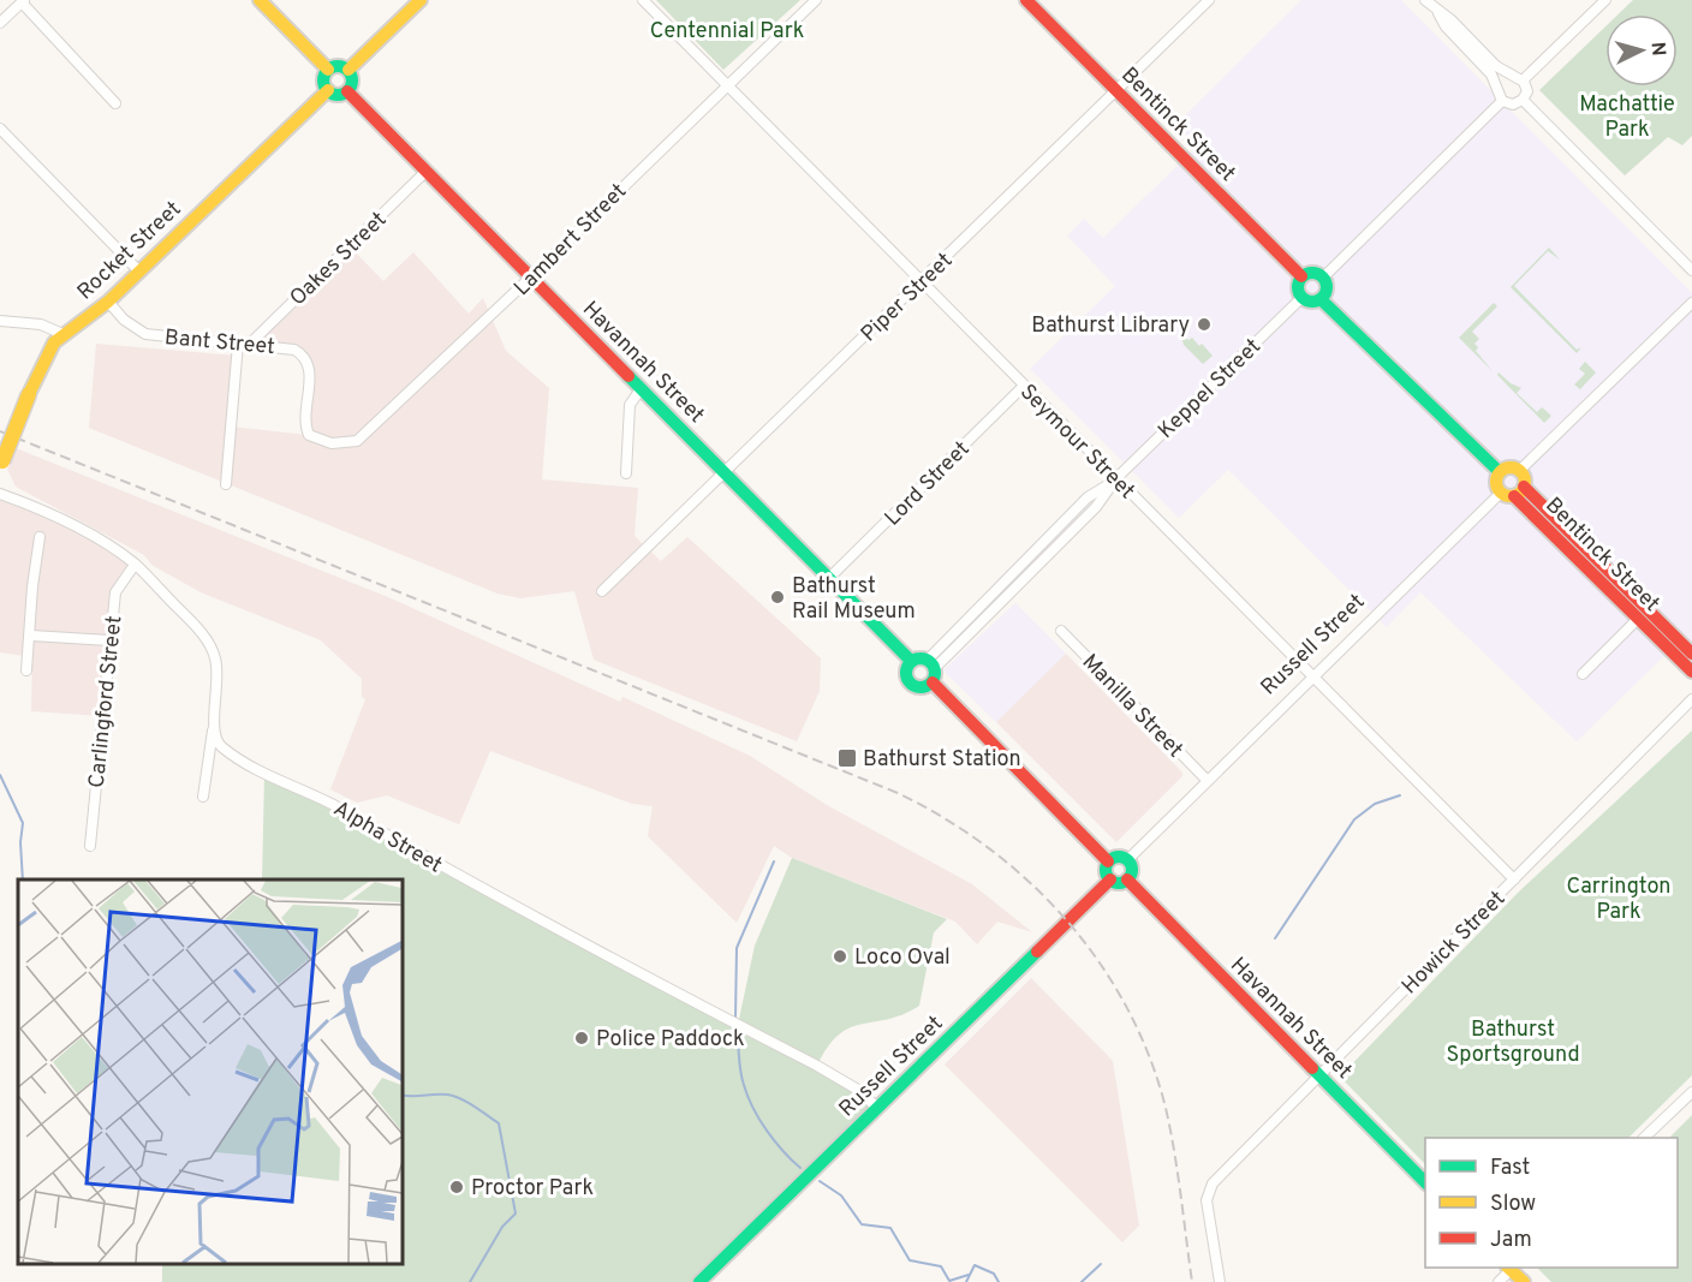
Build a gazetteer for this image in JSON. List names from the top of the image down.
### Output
{
  "streets": {
    "street": [
      "Bentinck Street",
      "Lambert Street",
      "Rocket Street",
      "Oakes Street",
      "Piper Street",
      "Bant Street",
      "Havannah Street",
      "Keppel Street",
      "Seymour Street",
      "Lord Street",
      "Russell Street",
      "Carlingford Street",
      "Manilla Street",
      "Alpha Street",
      "Howick Street"
    ]
  },
  "crossings": [
    ["Bentinck Street", "Piper Street"],
    ["Bentinck Street", "Keppel Street"],
    ["Bentinck Street", "Russell Street"],
    ["Lambert Street", "Bant Street"],
    ["Lambert Street", "Havannah Street"],
    ["Lambert Street", "Seymour Street"],
    ["Rocket Street", "Bant Street"],
    ["Rocket Street", "Havannah Street"],
    ["Oakes Street", "Bant Street"],
    ["Oakes Street", "Havannah Street"],
    ["Piper Street", "Havannah Street"],
    ["Piper Street", "Seymour Street"],
    ["Havannah Street", "Lord Street"],
    ["Havannah Street", "Russell Street"],
    ["Havannah Street", "Howick Street"],
    ["Keppel Street", "Seymour Street"],
    ["Seymour Street", "Lord Street"],
    ["Seymour Street", "Russell Street"],
    ["Seymour Street", "Howick Street"],
    ["Russell Street", "Manilla Street"],
    ["Russell Street", "Alpha Street"]
  ],
  "parks": [
    "Centennial Park",
    "Machattie Park",
    "Carrington Park",
    "Bathurst Sportsground"
  ],
  "places": {
    "other": [
      "Bathurst Library",
      "Bathurst Rail Museum",
      "Loco Oval",
      "Police Paddock",
      "Proctor Park"
    ],
    "transit": ["Bathurst Station"]
  },
  "legend": ["Fast", "Slow", "Jam"],
  "north": "right"
}
